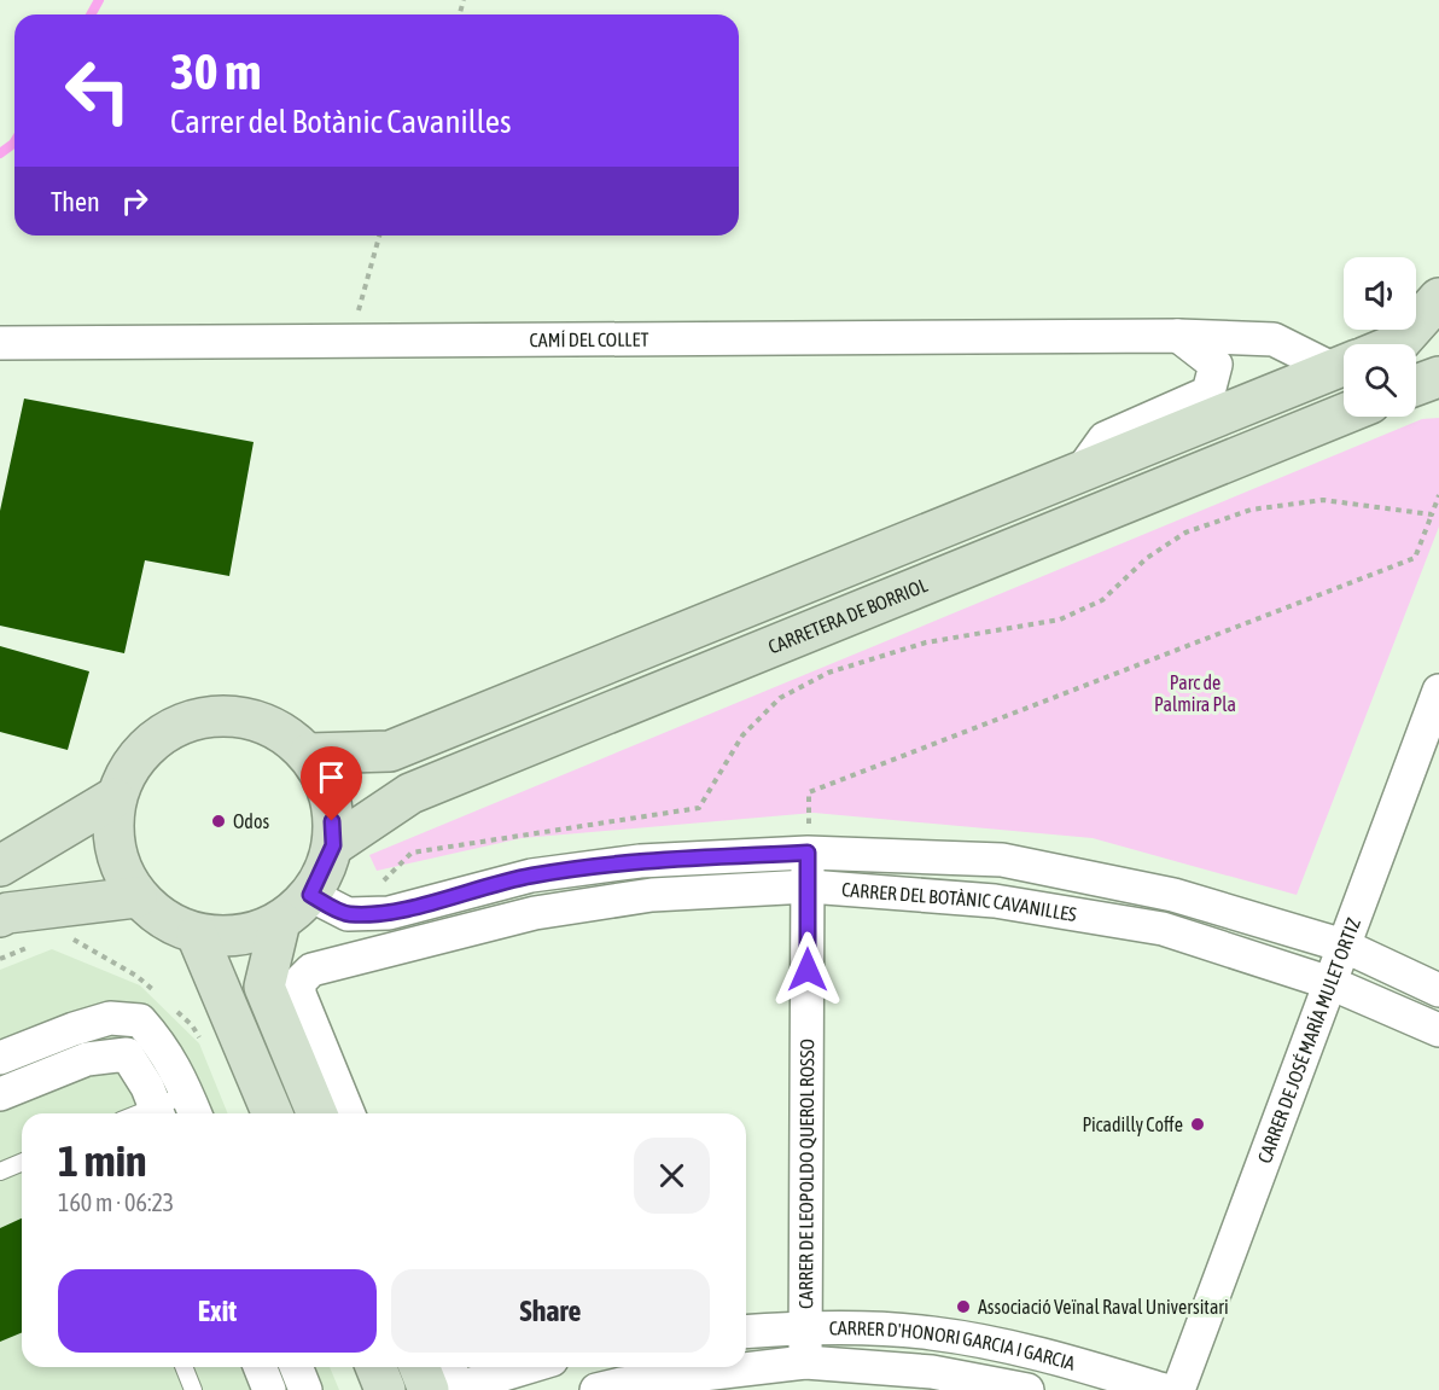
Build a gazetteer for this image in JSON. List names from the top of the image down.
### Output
{
  "streets": {
    "main road": ["CARRETERA DE BORRIOL"],
    "street": [
      "CAMÍ DEL COLLET",
      "CARRER DEL BOTÀNIC CAVANILLES",
      "CARRER DE JOSÉ MARÍA MULET ORTIZ",
      "CARRER DE LEOPOLDO QUEROL ROSSO",
      "CARRER D'HONORI GARCIA I GARCIA"
    ]
  },
  "crossings": [
    ["CARRETERA DE BORRIOL", "CARRER DEL BOTÀNIC CAVANILLES"],
    ["CARRER DEL BOTÀNIC CAVANILLES", "CARRER DE JOSÉ MARÍA MULET ORTIZ"],
    ["CARRER DEL BOTÀNIC CAVANILLES", "CARRER DE LEOPOLDO QUEROL ROSSO"],
    ["CARRER DE LEOPOLDO QUEROL ROSSO", "CARRER D'HONORI GARCIA I GARCIA"]
  ],
  "parks": ["Parc de Palmira Pla"],
  "places": ["Odos", "Picadilly Coffe", "Associació Veïnal Raval Universitari"],
  "page": {
    "turn": ["30 m", "Carrer del Botànic Cavanilles"],
    "then": "Then",
    "heading": ["1 min", "160 m · 06:23"],
    "buttons": ["Exit", "Share"]
  }
}
